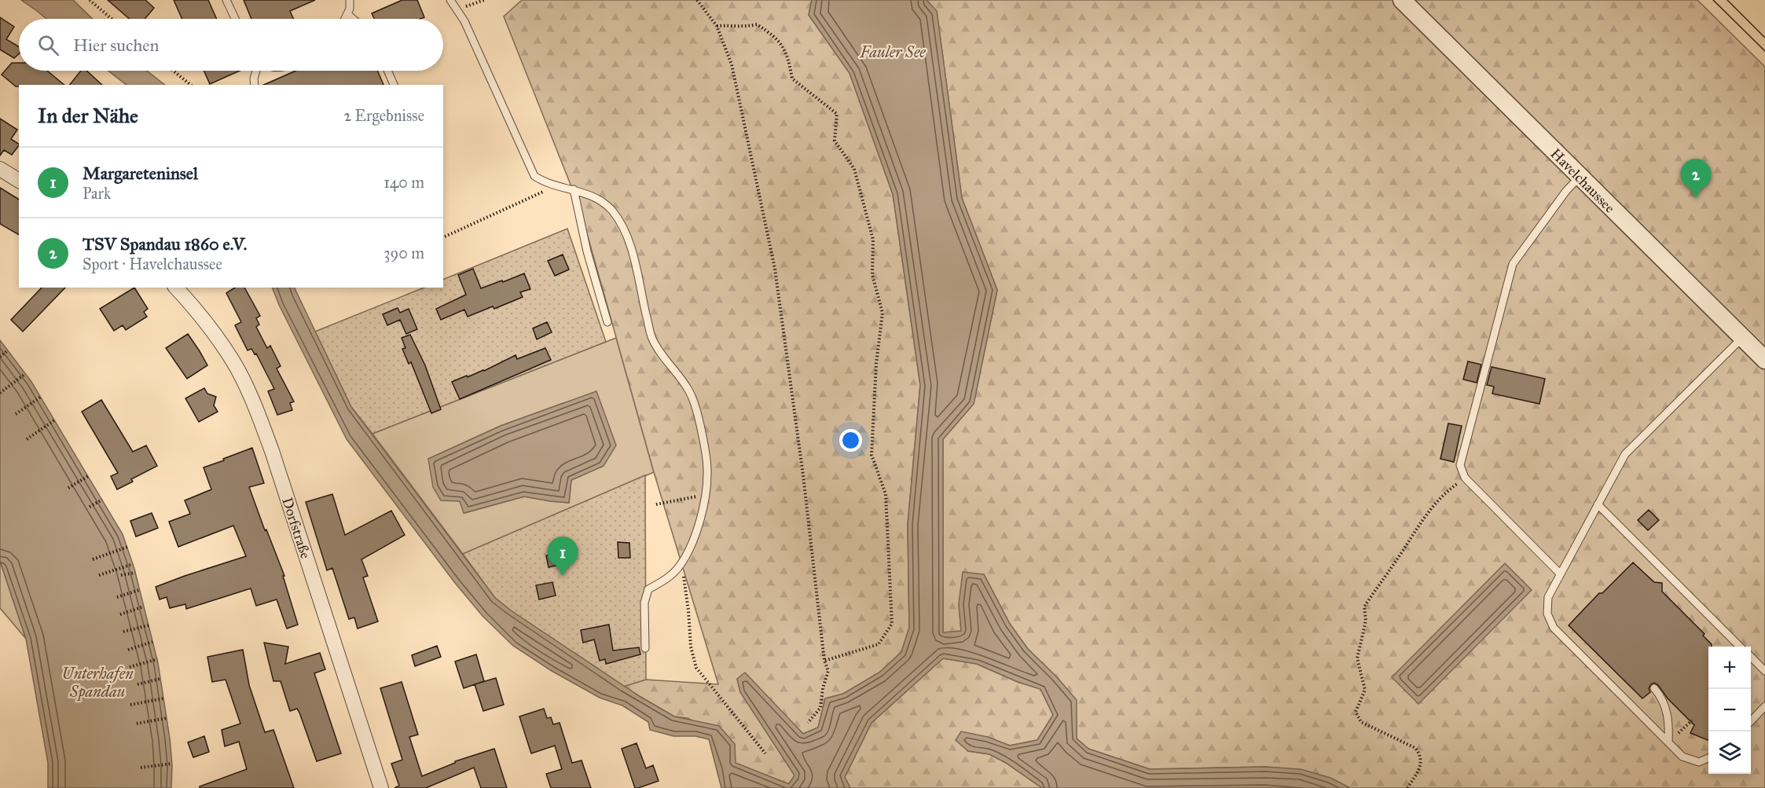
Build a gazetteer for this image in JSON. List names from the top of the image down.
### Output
{
  "streets": {
    "street": ["Havelchaussee", "Dorfstraße"]
  },
  "water": ["Fauler See", "Unterhafen Spandau"],
  "page": {
    "search": "Hier suchen",
    "heading": ["In der Nähe", "2 Ergebnisse"],
    "list": [
      {
        "mark": "1",
        "name": "Margareteninsel",
        "note": "Park",
        "value": "140 m"
      },
      {
        "mark": "2",
        "name": "TSV Spandau 1860 e.V.",
        "note": "Sport · Havelchaussee",
        "value": "390 m"
      }
    ],
    "pins": ["2", "1"],
    "map_buttons": ["+", "−"]
  }
}
